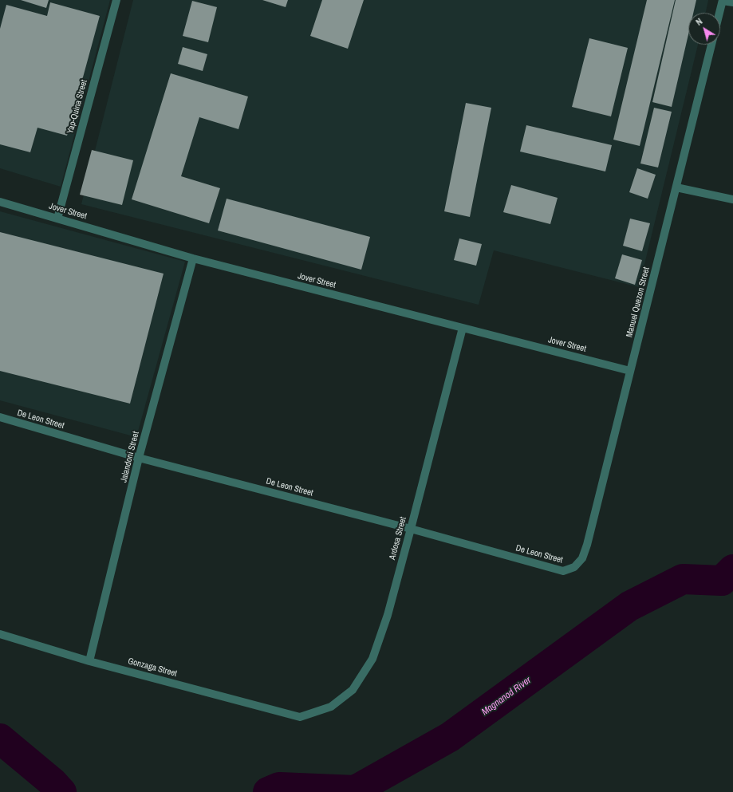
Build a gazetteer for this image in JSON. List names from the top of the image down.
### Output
{
  "streets": {
    "street": [
      "Yap-Quina Street",
      "Jover Street",
      "Manuel Quezon Street",
      "De Leon Street",
      "Jalandoni Street",
      "Ardosa Street",
      "Gonzaga Street"
    ]
  },
  "crossings": [
    ["Yap-Quina Street", "Jover Street"],
    ["Jover Street", "Manuel Quezon Street"],
    ["Jover Street", "Jalandoni Street"],
    ["Jover Street", "Ardosa Street"],
    ["Manuel Quezon Street", "De Leon Street"],
    ["De Leon Street", "Jalandoni Street"],
    ["De Leon Street", "Ardosa Street"],
    ["Jalandoni Street", "Gonzaga Street"],
    ["Ardosa Street", "Gonzaga Street"]
  ],
  "water": ["Magnanod River"],
  "north": "top left"
}
